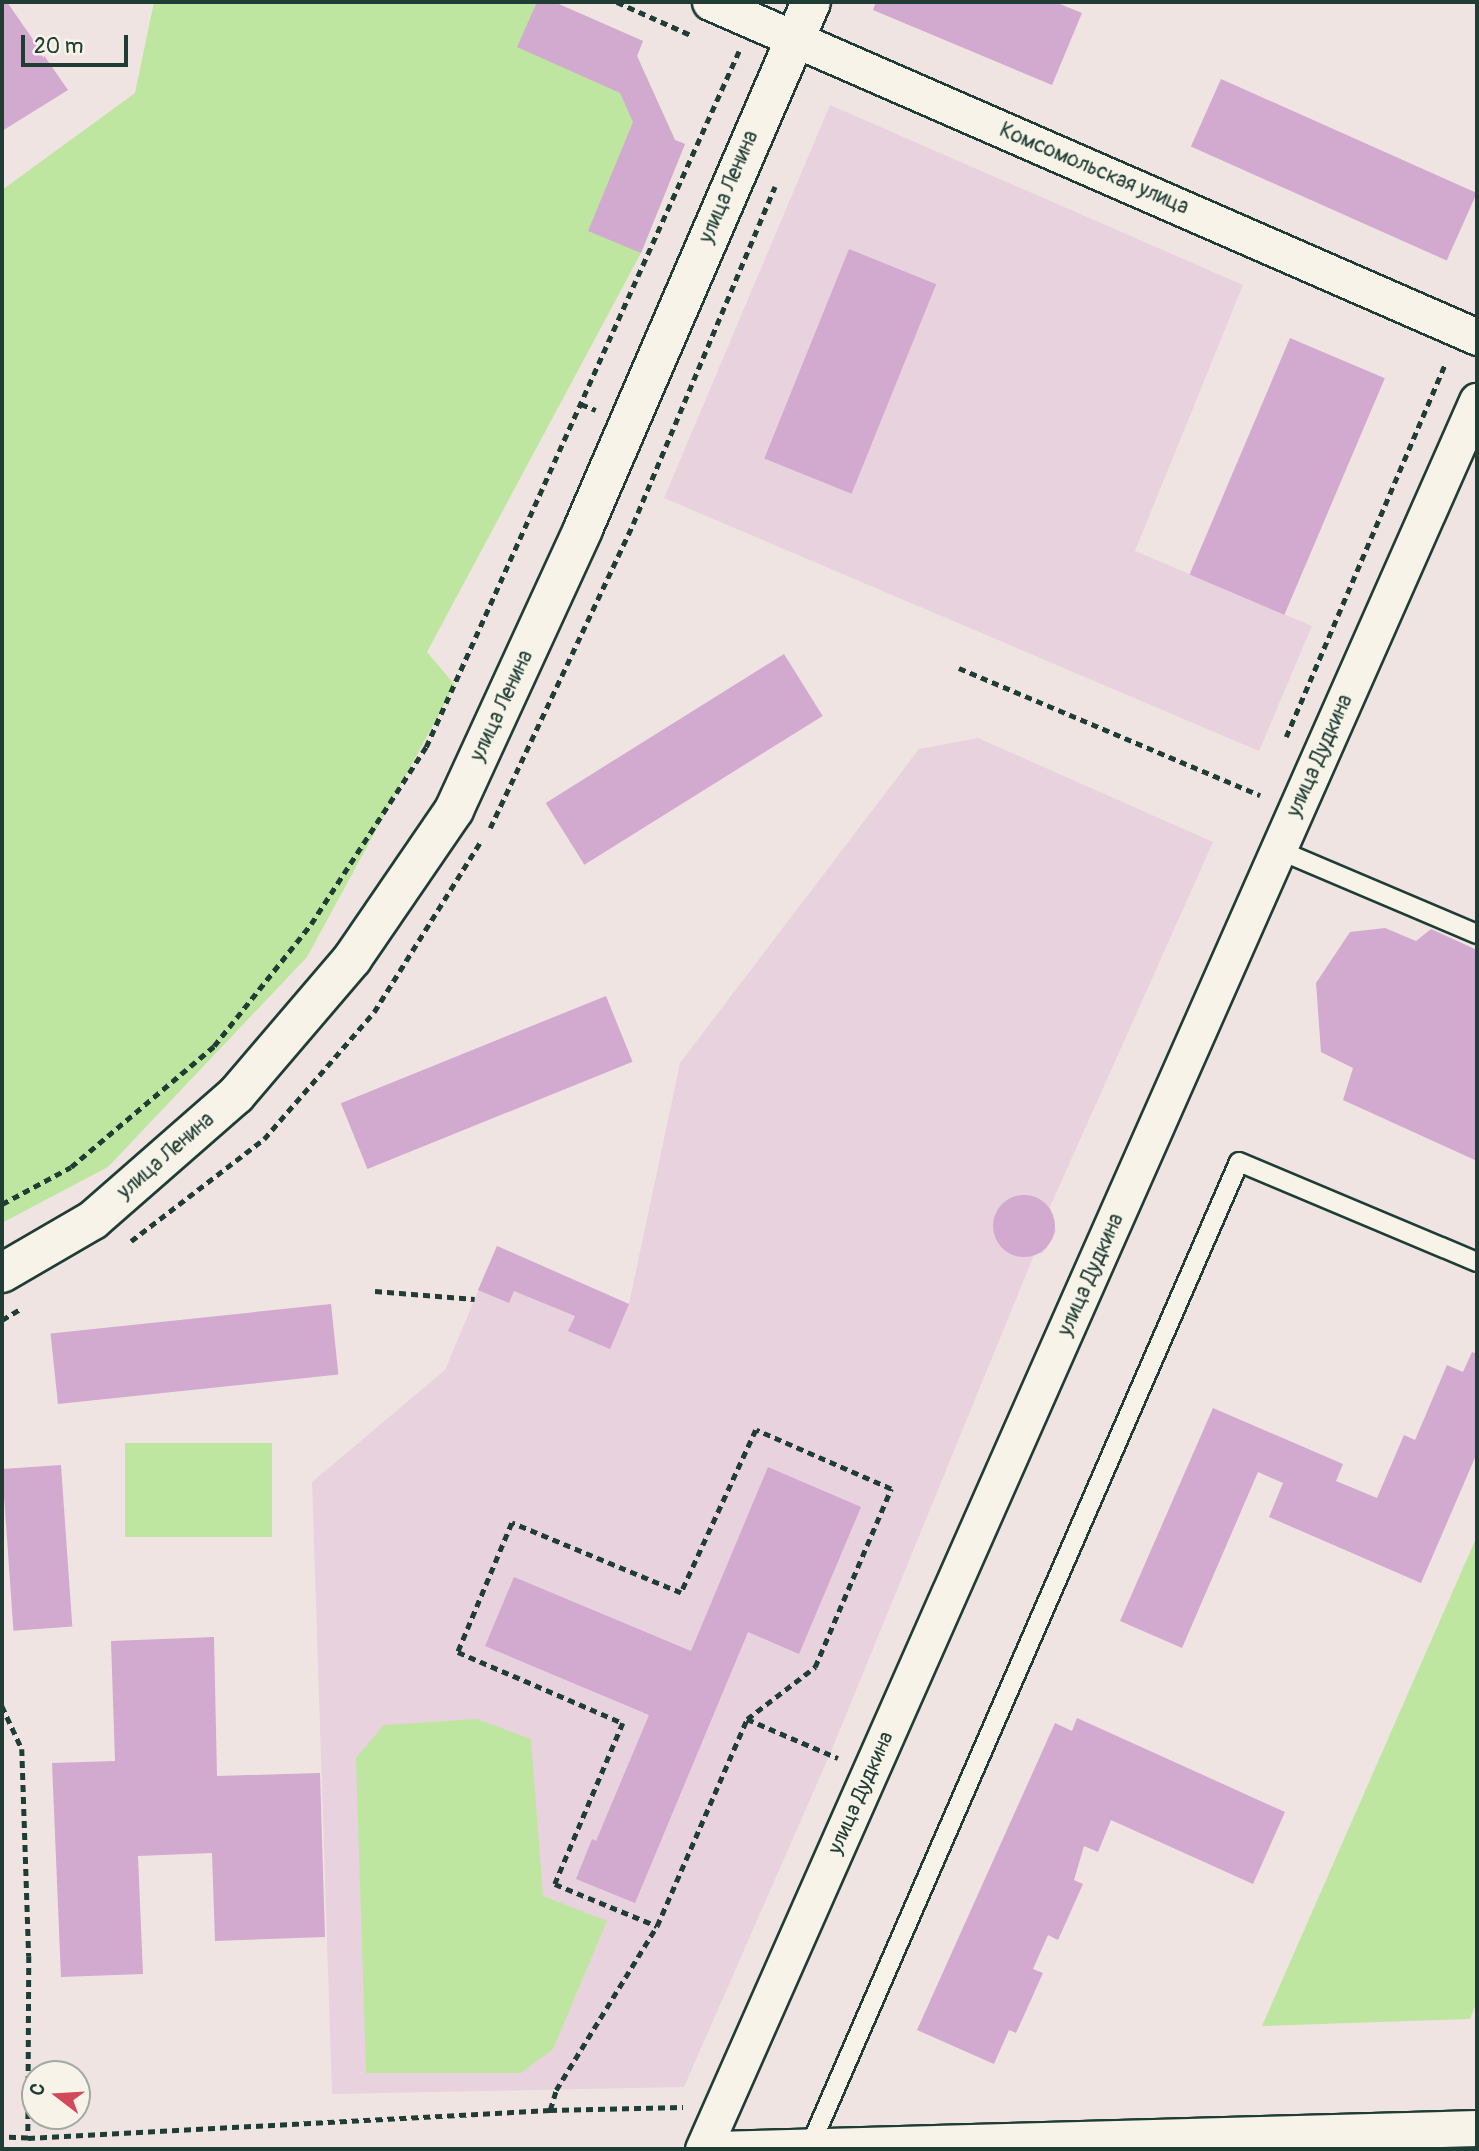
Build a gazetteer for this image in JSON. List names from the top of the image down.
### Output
{
  "streets": {
    "street": ["Комсомольская улица", "улица Ленина", "улица Дудкина"]
  },
  "crossings": [
    ["Комсомольская улица", "улица Ленина"]
  ],
  "scale_bar": "20 m",
  "north": "left"
}
